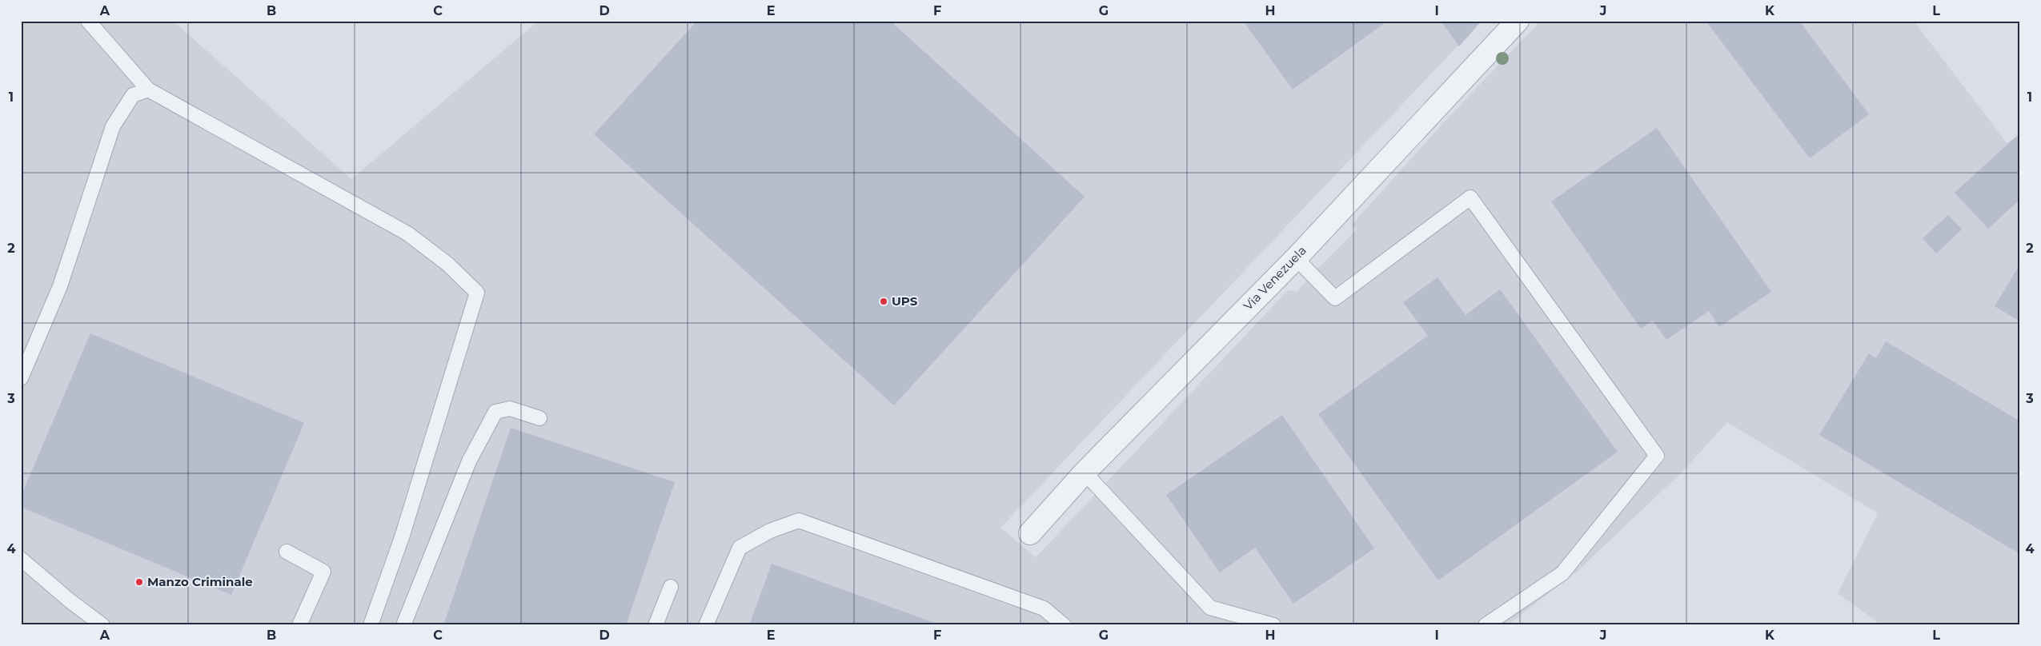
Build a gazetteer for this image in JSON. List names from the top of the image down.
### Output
{
  "streets": {
    "street": ["Via Venezuela"]
  },
  "places": ["UPS", "Manzo Criminale"],
  "grid": {
    "columns": [
      "A",
      "B",
      "C",
      "D",
      "E",
      "F",
      "G",
      "H",
      "I",
      "J",
      "K",
      "L"
    ],
    "rows": [
      "1",
      "2",
      "3",
      "4"
    ]
  }
}
